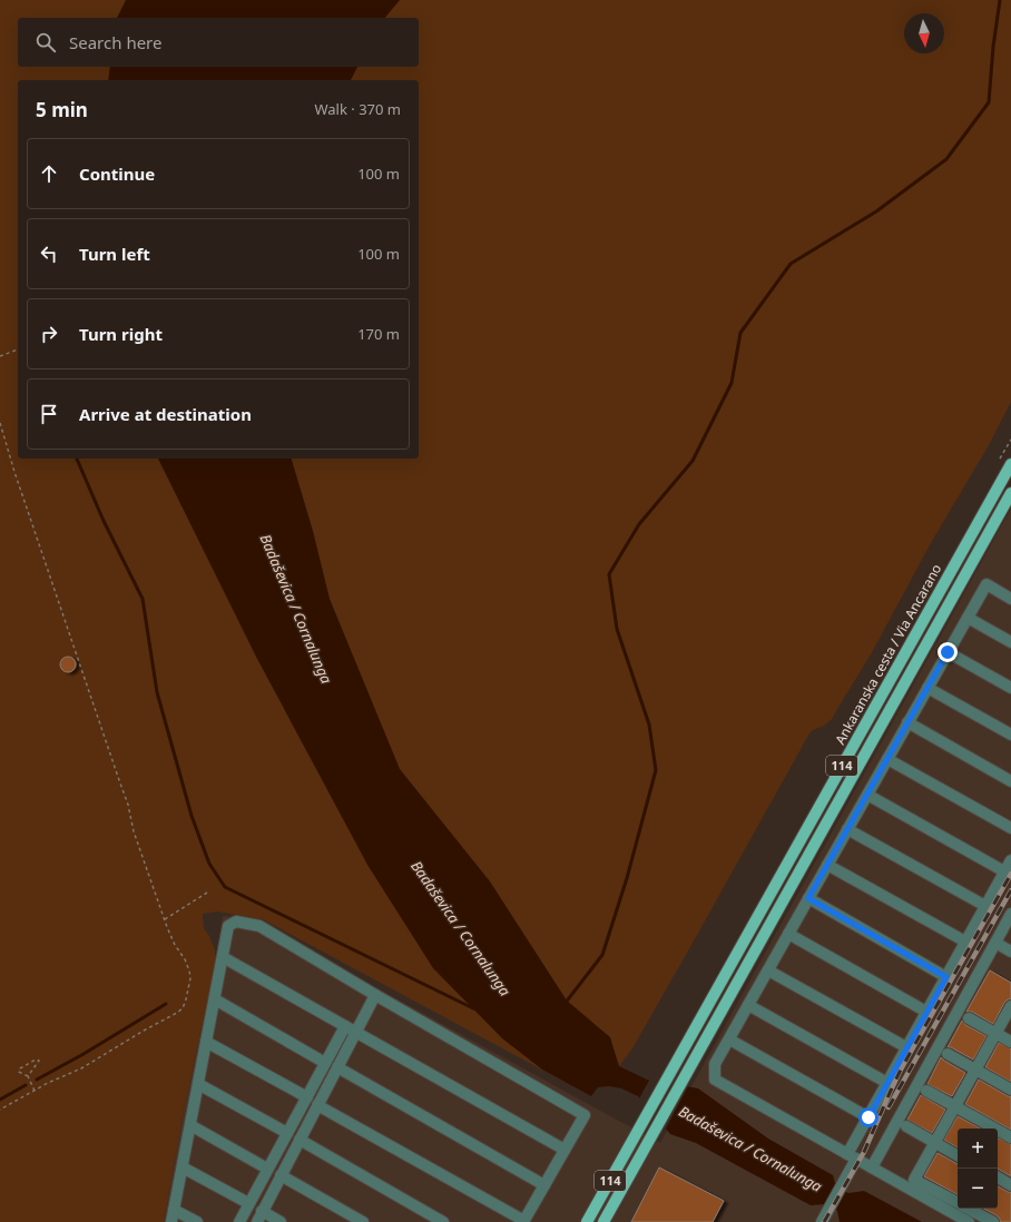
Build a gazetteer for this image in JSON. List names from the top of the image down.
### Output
{
  "streets": {
    "main road": ["Ankaranska cesta / Via Ancarano", "114"]
  },
  "water": ["Badaševica / Cornalunga"],
  "north": "bottom",
  "page": {
    "search": "Search here",
    "heading": ["5 min", "Walk · 370 m"],
    "list": [
      ["Continue", "100 m"],
      ["Turn left", "100 m"],
      ["Turn right", "170 m"],
      "Arrive at destination"
    ],
    "map_buttons": ["+", "−"]
  }
}
